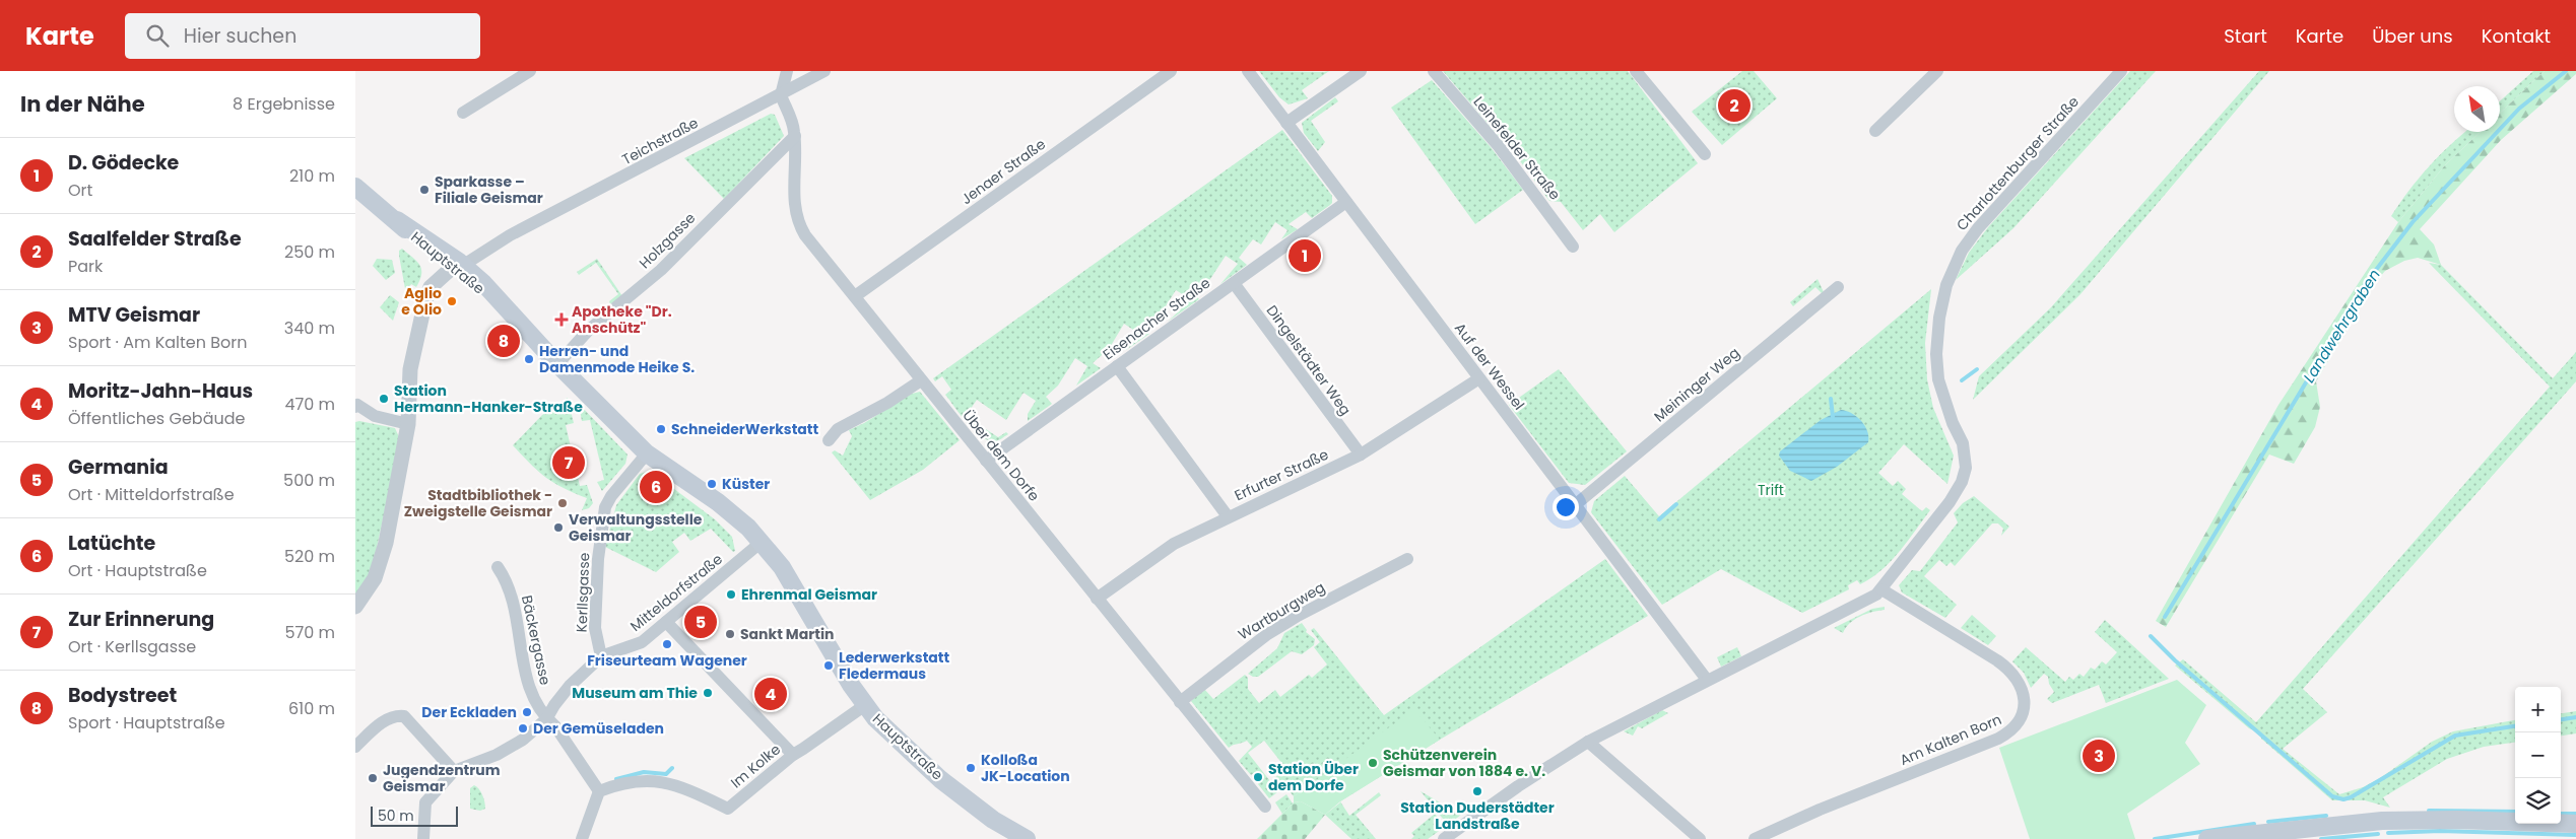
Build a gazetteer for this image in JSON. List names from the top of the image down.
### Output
{
  "streets": {
    "main road": ["Hauptstraße"],
    "street": [
      "Teichstraße",
      "Leinefelder Straße",
      "Charlottenburger Straße",
      "Jenaer Straße",
      "Holzgasse",
      "Eisenacher Straße",
      "Dingelstädter Weg",
      "Auf der Wessel",
      "Meininger Weg",
      "Über dem Dorfe",
      "Erfurter Straße",
      "Kerllsgasse",
      "Mitteldorfstraße",
      "Wartburgweg",
      "Bäckergasse",
      "Am Kalten Born",
      "Im Kolke"
    ]
  },
  "crossings": [
    ["Teichstraße", "Hauptstraße"],
    ["Teichstraße", "Über dem Dorfe"],
    ["Charlottenburger Straße", "Am Kalten Born"],
    ["Jenaer Straße", "Über dem Dorfe"],
    ["Holzgasse", "Hauptstraße"],
    ["Holzgasse", "Über dem Dorfe"],
    ["Hauptstraße", "Kerllsgasse"],
    ["Hauptstraße", "Mitteldorfstraße"],
    ["Hauptstraße", "Im Kolke"],
    ["Eisenacher Straße", "Dingelstädter Weg"],
    ["Eisenacher Straße", "Auf der Wessel"],
    ["Eisenacher Straße", "Über dem Dorfe"],
    ["Dingelstädter Weg", "Erfurter Straße"],
    ["Auf der Wessel", "Meininger Weg"],
    ["Auf der Wessel", "Erfurter Straße"],
    ["Über dem Dorfe", "Erfurter Straße"],
    ["Über dem Dorfe", "Wartburgweg"],
    ["Kerllsgasse", "Mitteldorfstraße"],
    ["Mitteldorfstraße", "Bäckergasse"]
  ],
  "water": ["Landwehrgraben"],
  "parks": ["Trift"],
  "places": {
    "other": [
      "Sparkasse – Filiale Geismar",
      "Aglio e Olio",
      "Herren- und Damenmode Heike S.",
      "Station Hermann-Hanker-Straße",
      "SchneiderWerkstatt",
      "Küster",
      "Stadtbibliothek - Zweigstelle Geismar",
      "Verwaltungsstelle Geismar",
      "Ehrenmal Geismar",
      "Sankt Martin",
      "Friseurteam Wagener",
      "Lederwerkstatt Fledermaus",
      "Museum am Thie",
      "Der Eckladen",
      "Der Gemüseladen",
      "Schützenverein Geismar von 1884 e. V.",
      "Kolloßa JK-Location",
      "Station Über dem Dorfe",
      "Jugendzentrum Geismar",
      "Station Duderstädter Landstraße"
    ],
    "health": ["Apotheke \"Dr. Anschütz\""]
  },
  "scale_bar": "50 m",
  "north": "top left",
  "page": {
    "header": "Karte",
    "search": "Hier suchen",
    "nav": [
      "Start",
      "Karte",
      "Über uns",
      "Kontakt"
    ],
    "heading": ["In der Nähe", "8 Ergebnisse"],
    "pins": [
      "2",
      "1",
      "8",
      "7",
      "6",
      "5",
      "4",
      "3"
    ],
    "list": [
      {
        "mark": "1",
        "name": "D. Gödecke",
        "note": "Ort",
        "value": "210 m"
      },
      {
        "mark": "2",
        "name": "Saalfelder Straße",
        "note": "Park",
        "value": "250 m"
      },
      {
        "mark": "3",
        "name": "MTV Geismar",
        "note": "Sport · Am Kalten Born",
        "value": "340 m"
      },
      {
        "mark": "4",
        "name": "Moritz-Jahn-Haus",
        "note": "Öffentliches Gebäude",
        "value": "470 m"
      },
      {
        "mark": "5",
        "name": "Germania",
        "note": "Ort · Mitteldorfstraße",
        "value": "500 m"
      },
      {
        "mark": "6",
        "name": "Latüchte",
        "note": "Ort · Hauptstraße",
        "value": "520 m"
      },
      {
        "mark": "7",
        "name": "Zur Erinnerung",
        "note": "Ort · Kerllsgasse",
        "value": "570 m"
      },
      {
        "mark": "8",
        "name": "Bodystreet",
        "note": "Sport · Hauptstraße",
        "value": "610 m"
      }
    ],
    "map_buttons": ["+", "−"],
    "scale": "50 m"
  }
}
